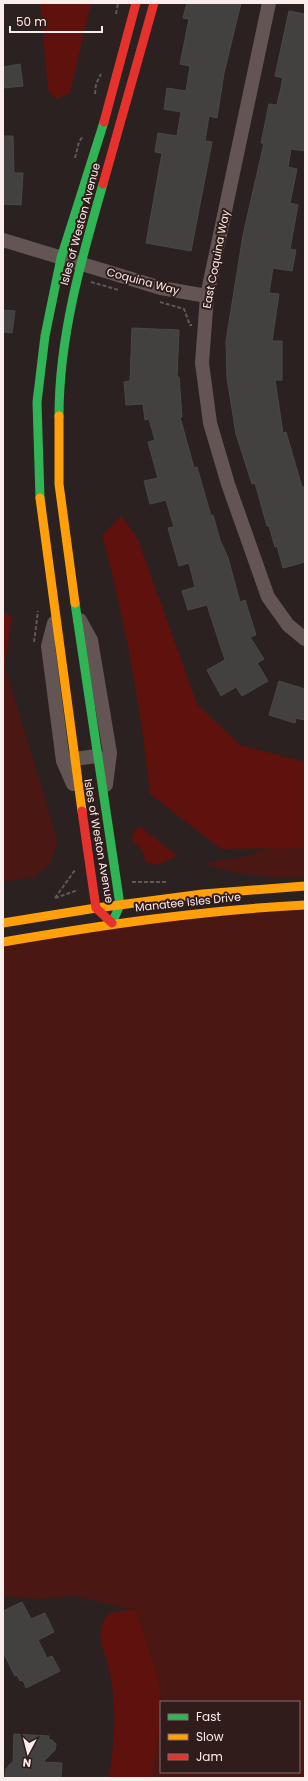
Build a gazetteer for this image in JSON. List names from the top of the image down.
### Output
{
  "streets": {
    "street": [
      "Isles of Weston Avenue",
      "East Coquina Way",
      "Coquina Way",
      "Manatee Isles Drive"
    ]
  },
  "crossings": [
    ["Isles of Weston Avenue", "Coquina Way"],
    ["Isles of Weston Avenue", "Manatee Isles Drive"],
    ["East Coquina Way", "Coquina Way"]
  ],
  "legend": ["Fast", "Slow", "Jam"],
  "scale_bar": "50 m",
  "north": "bottom"
}
